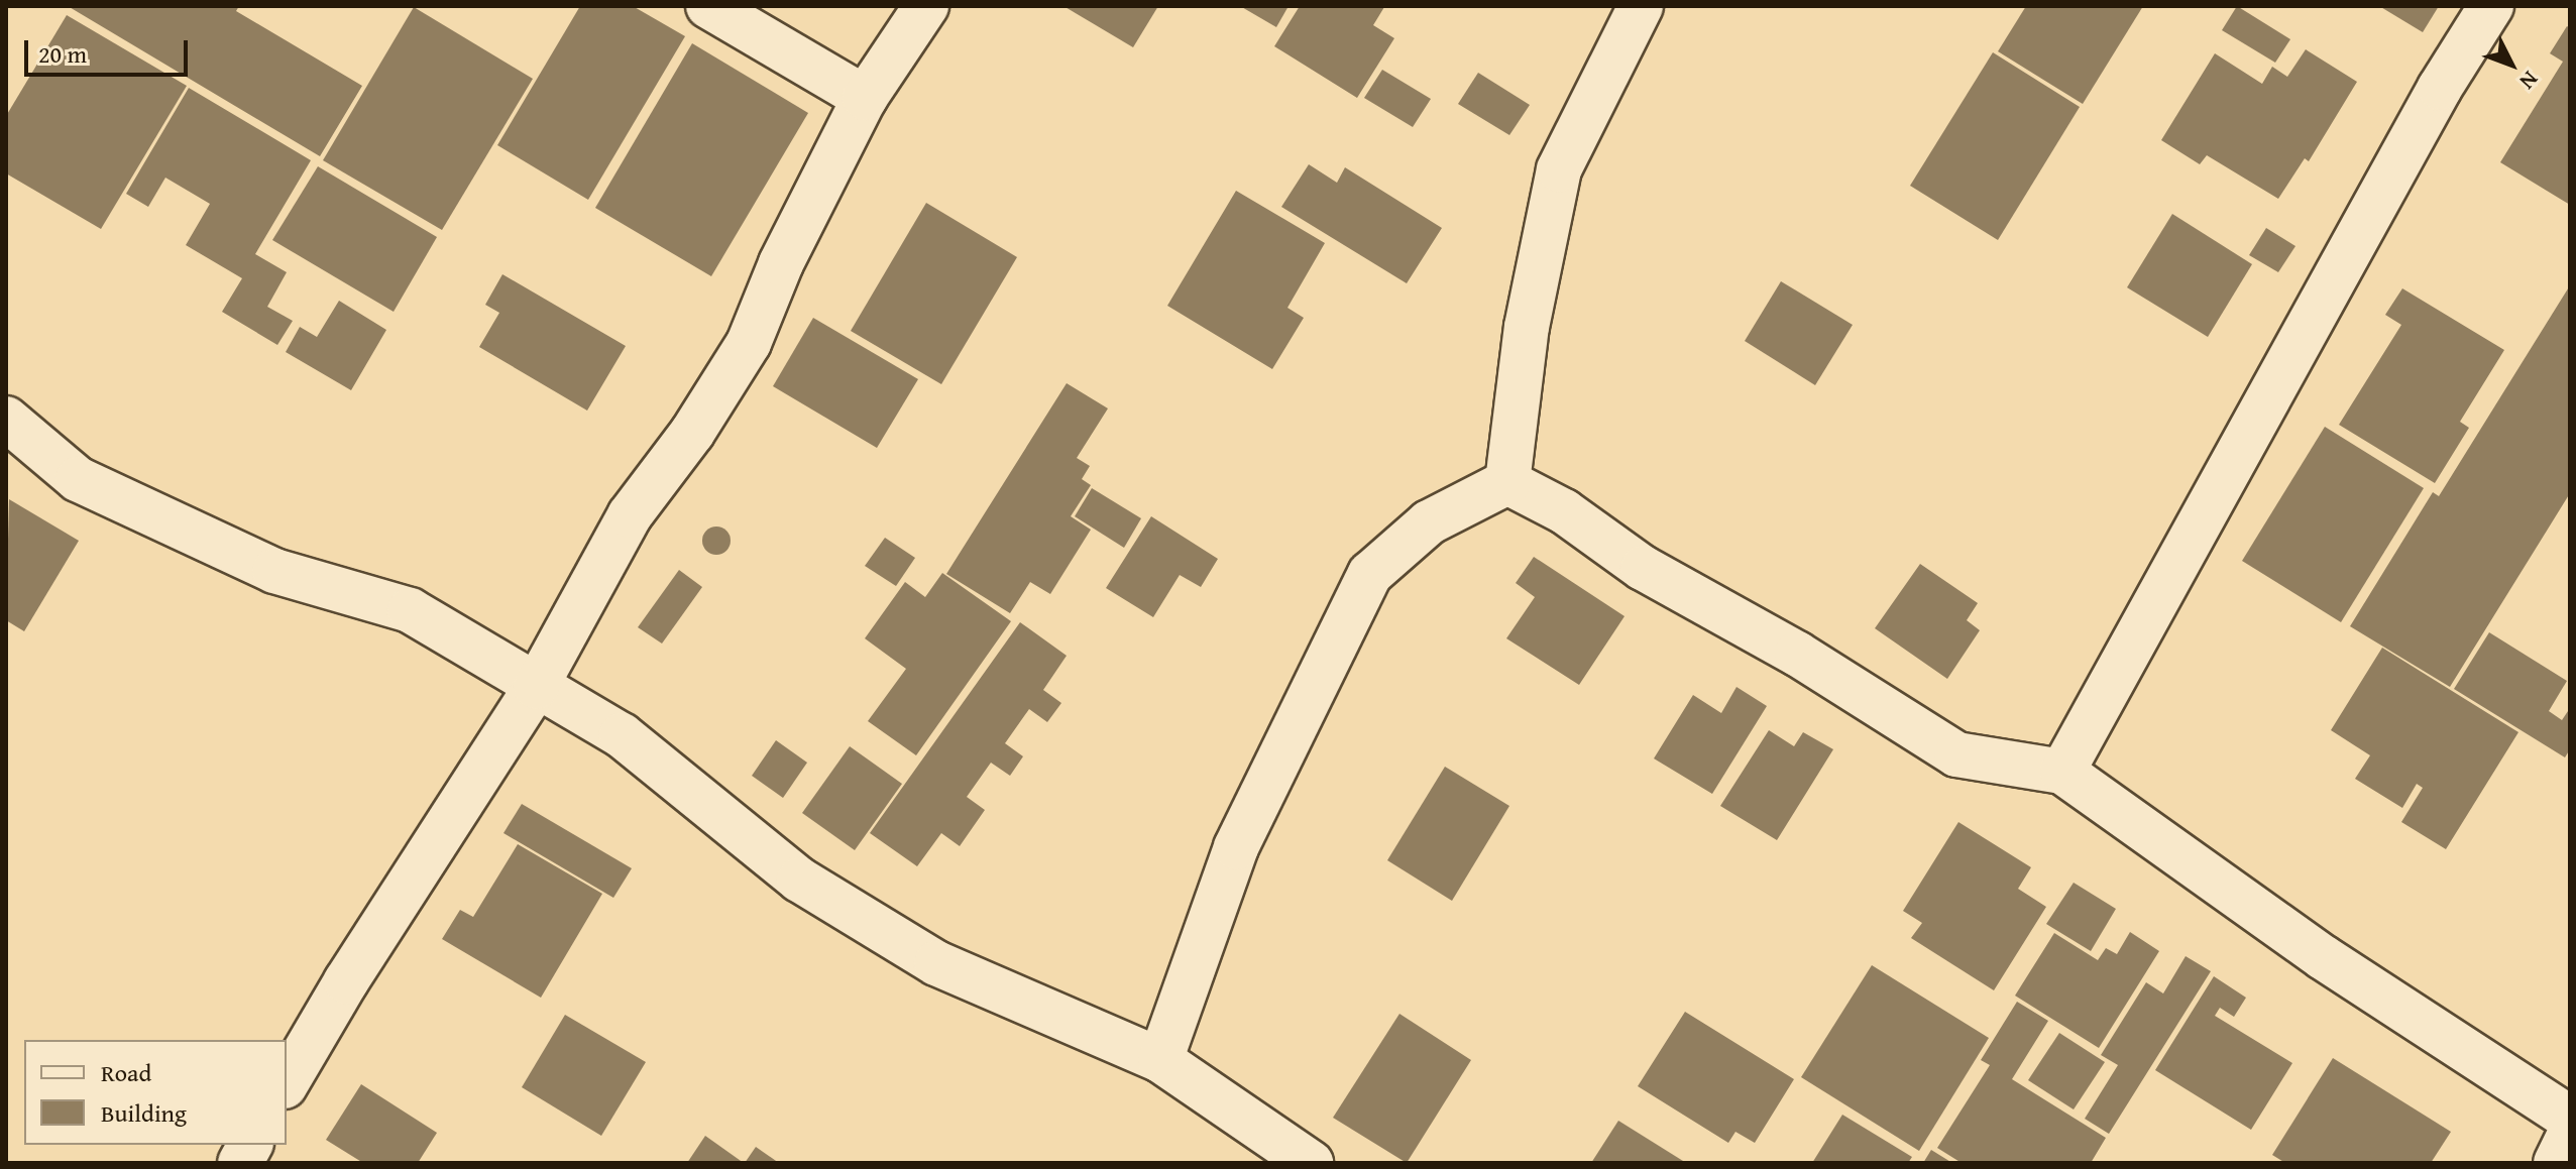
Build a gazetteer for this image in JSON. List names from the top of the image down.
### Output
{
  "legend": ["Road", "Building"],
  "scale_bar": "20 m",
  "north": "bottom right"
}
